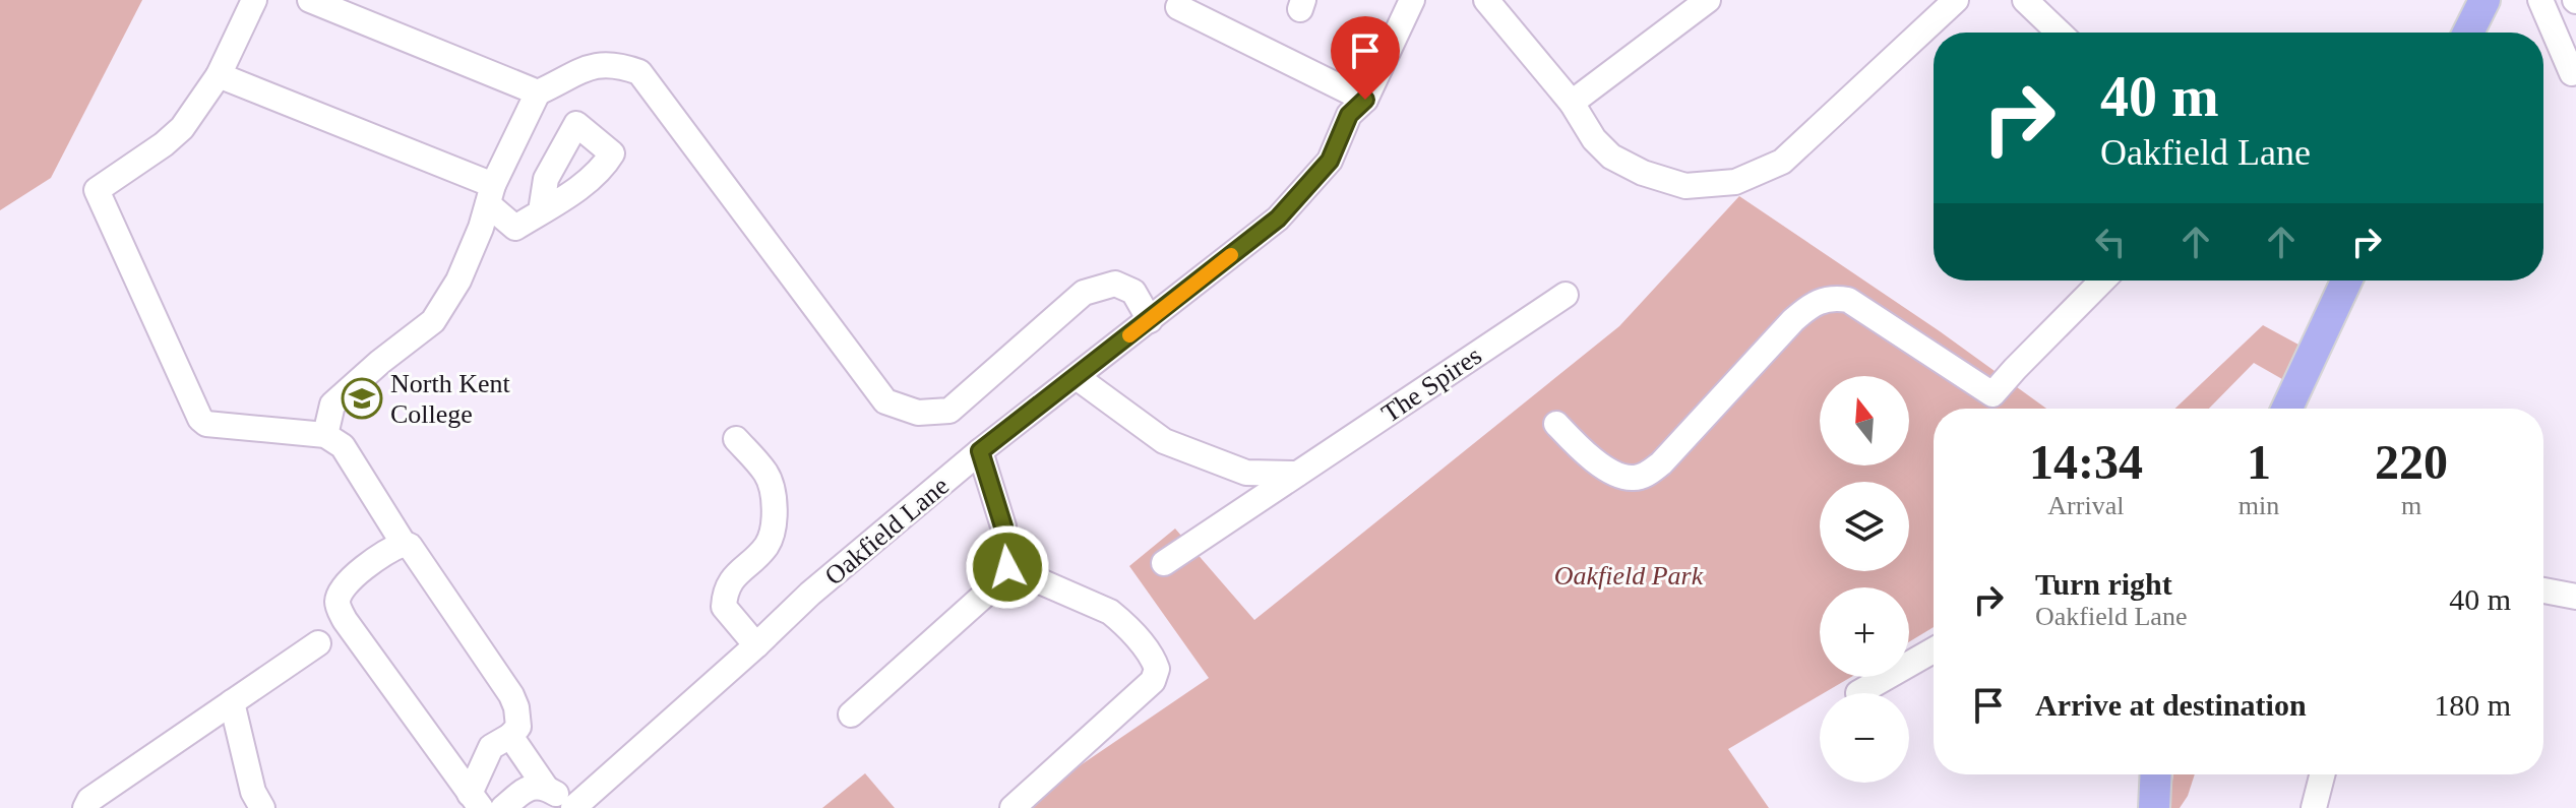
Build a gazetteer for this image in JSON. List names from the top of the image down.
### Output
{
  "streets": {
    "street": ["The Spires", "Oakfield Lane"]
  },
  "parks": ["Oakfield Park"],
  "places": {
    "school or university": ["North Kent College"]
  },
  "north": "top",
  "page": {
    "turn": ["40 m", "Oakfield Lane"],
    "map_buttons": ["+", "−"],
    "eta": [
      "14:34",
      "Arrival",
      "1",
      "min",
      "220",
      "m"
    ],
    "list": [
      {
        "name": "Turn right",
        "note": "Oakfield Lane",
        "value": "40 m"
      },
      {
        "name": "Arrive at destination",
        "value": "180 m"
      }
    ]
  }
}
